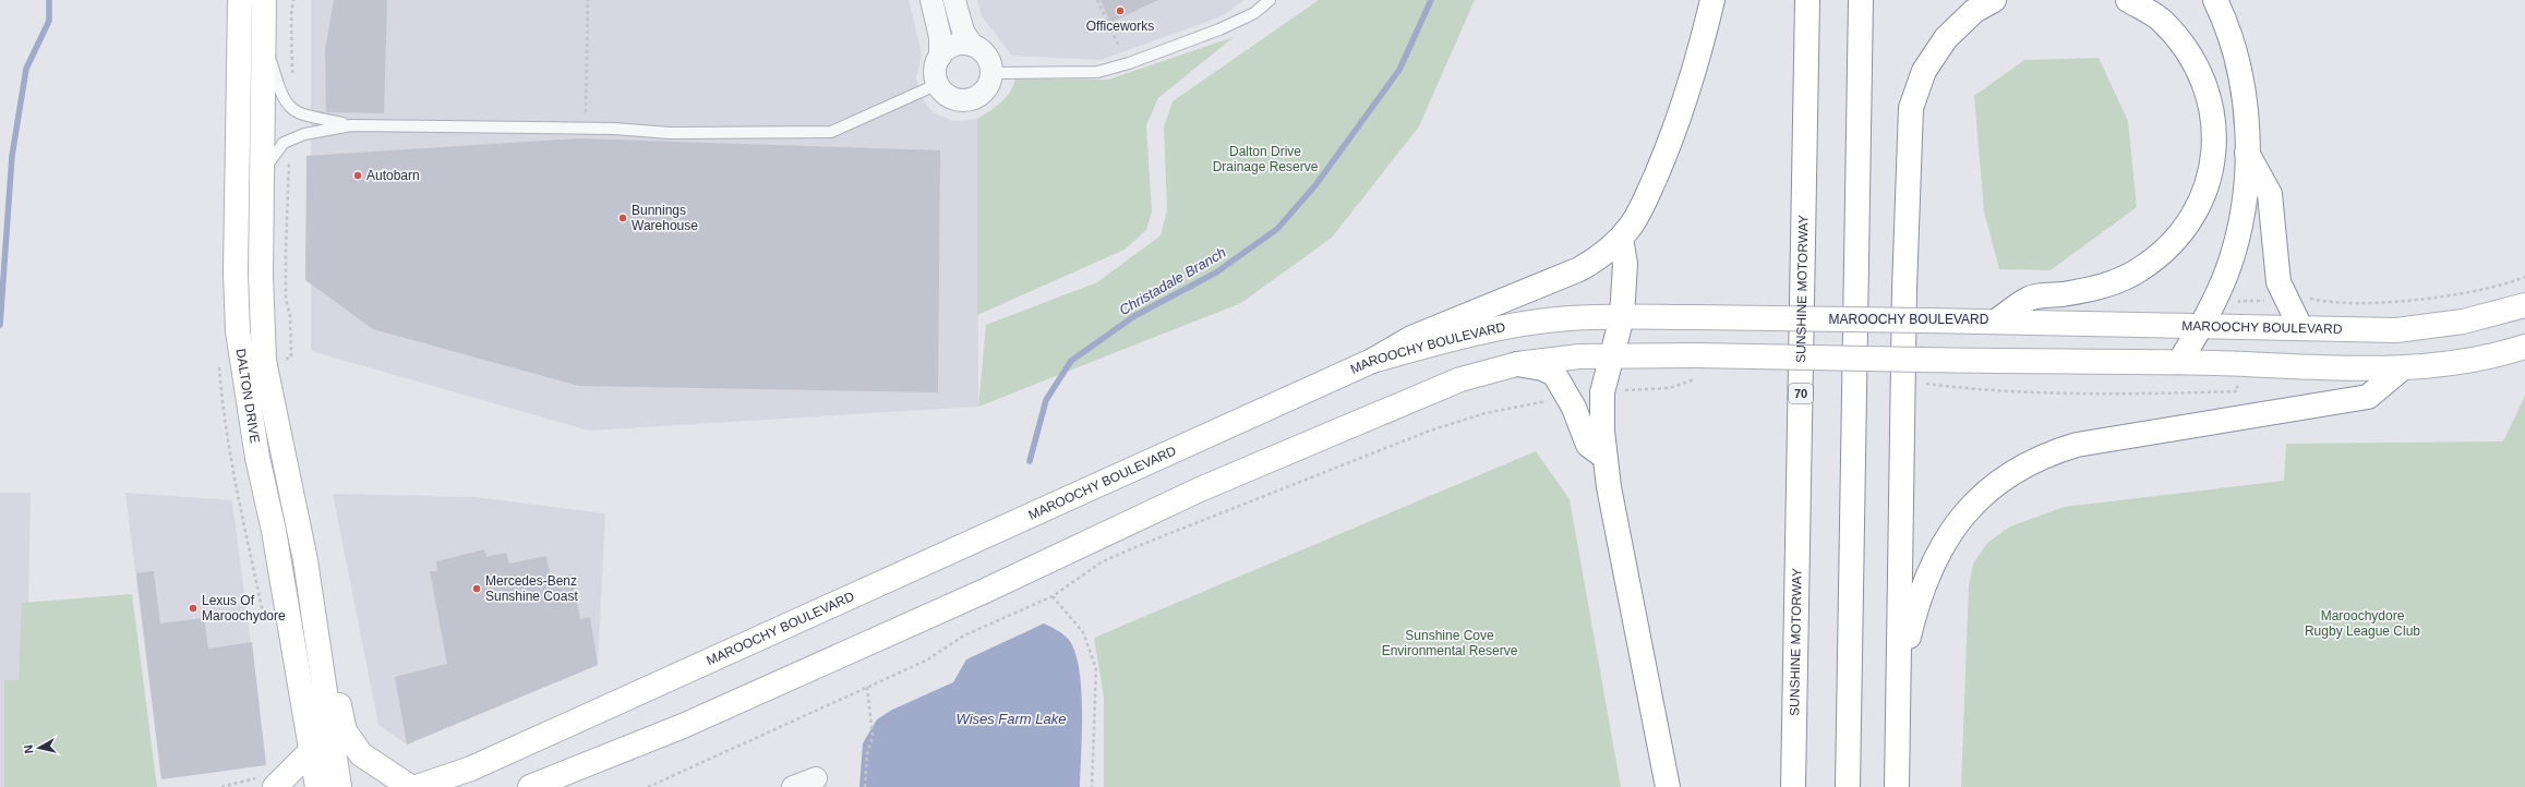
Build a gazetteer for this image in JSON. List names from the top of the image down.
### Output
{
  "streets": {
    "main road": [
      "SUNSHINE MOTORWAY",
      "MAROOCHY BOULEVARD",
      "70",
      "DALTON DRIVE"
    ]
  },
  "water": ["Christadale Branch", "Wises Farm Lake"],
  "parks": ["Dalton Drive Drainage Reserve", "Maroochydore Rugby League Club", "Sunshine Cove Environmental Reserve"],
  "places": [
    "Officeworks",
    "Autobarn",
    "Bunnings Warehouse",
    "Mercedes-Benz Sunshine Coast",
    "Lexus Of Maroochydore"
  ],
  "north": "left"
}
